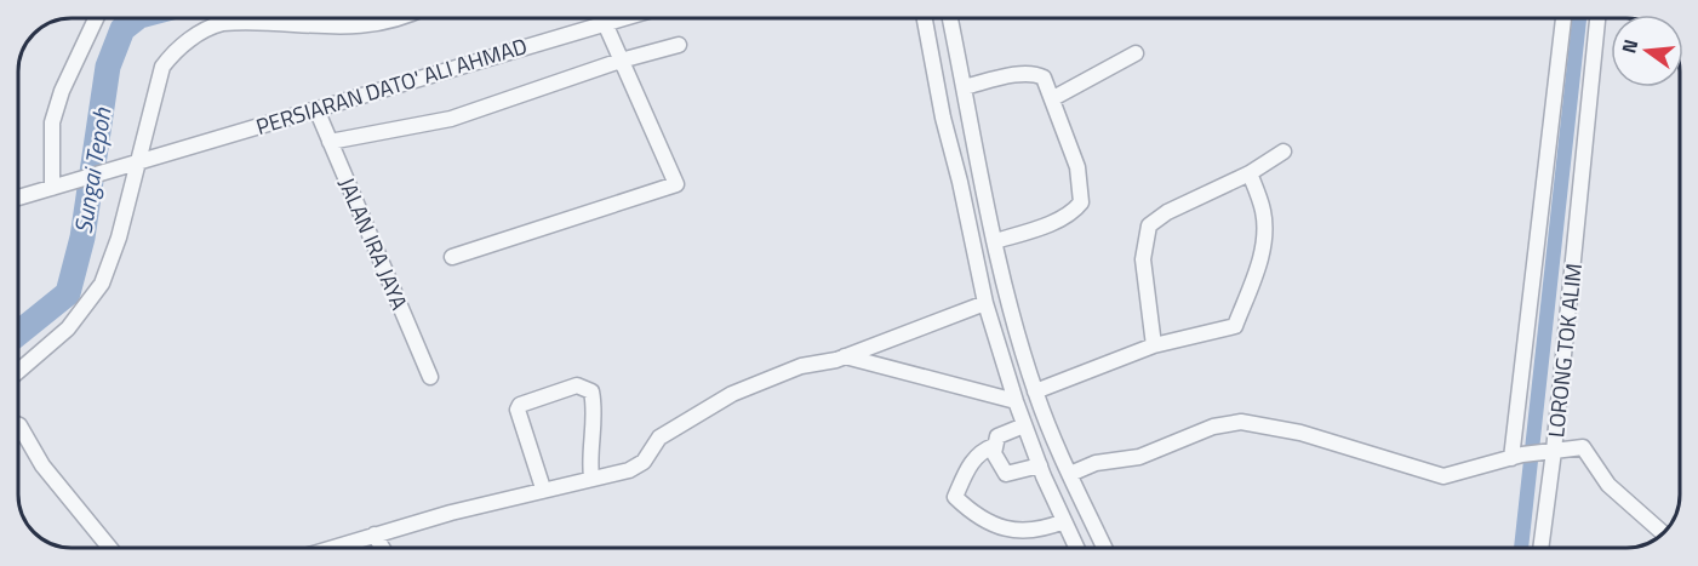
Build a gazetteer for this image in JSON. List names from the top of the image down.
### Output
{
  "streets": {
    "street": ["PERSIARAN DATO' ALI AHMAD", "JALAN IRA JAYA", "LORONG TOK ALIM"]
  },
  "crossings": [
    ["PERSIARAN DATO' ALI AHMAD", "JALAN IRA JAYA"]
  ],
  "water": ["Sungai Tepoh"],
  "north": "left"
}
